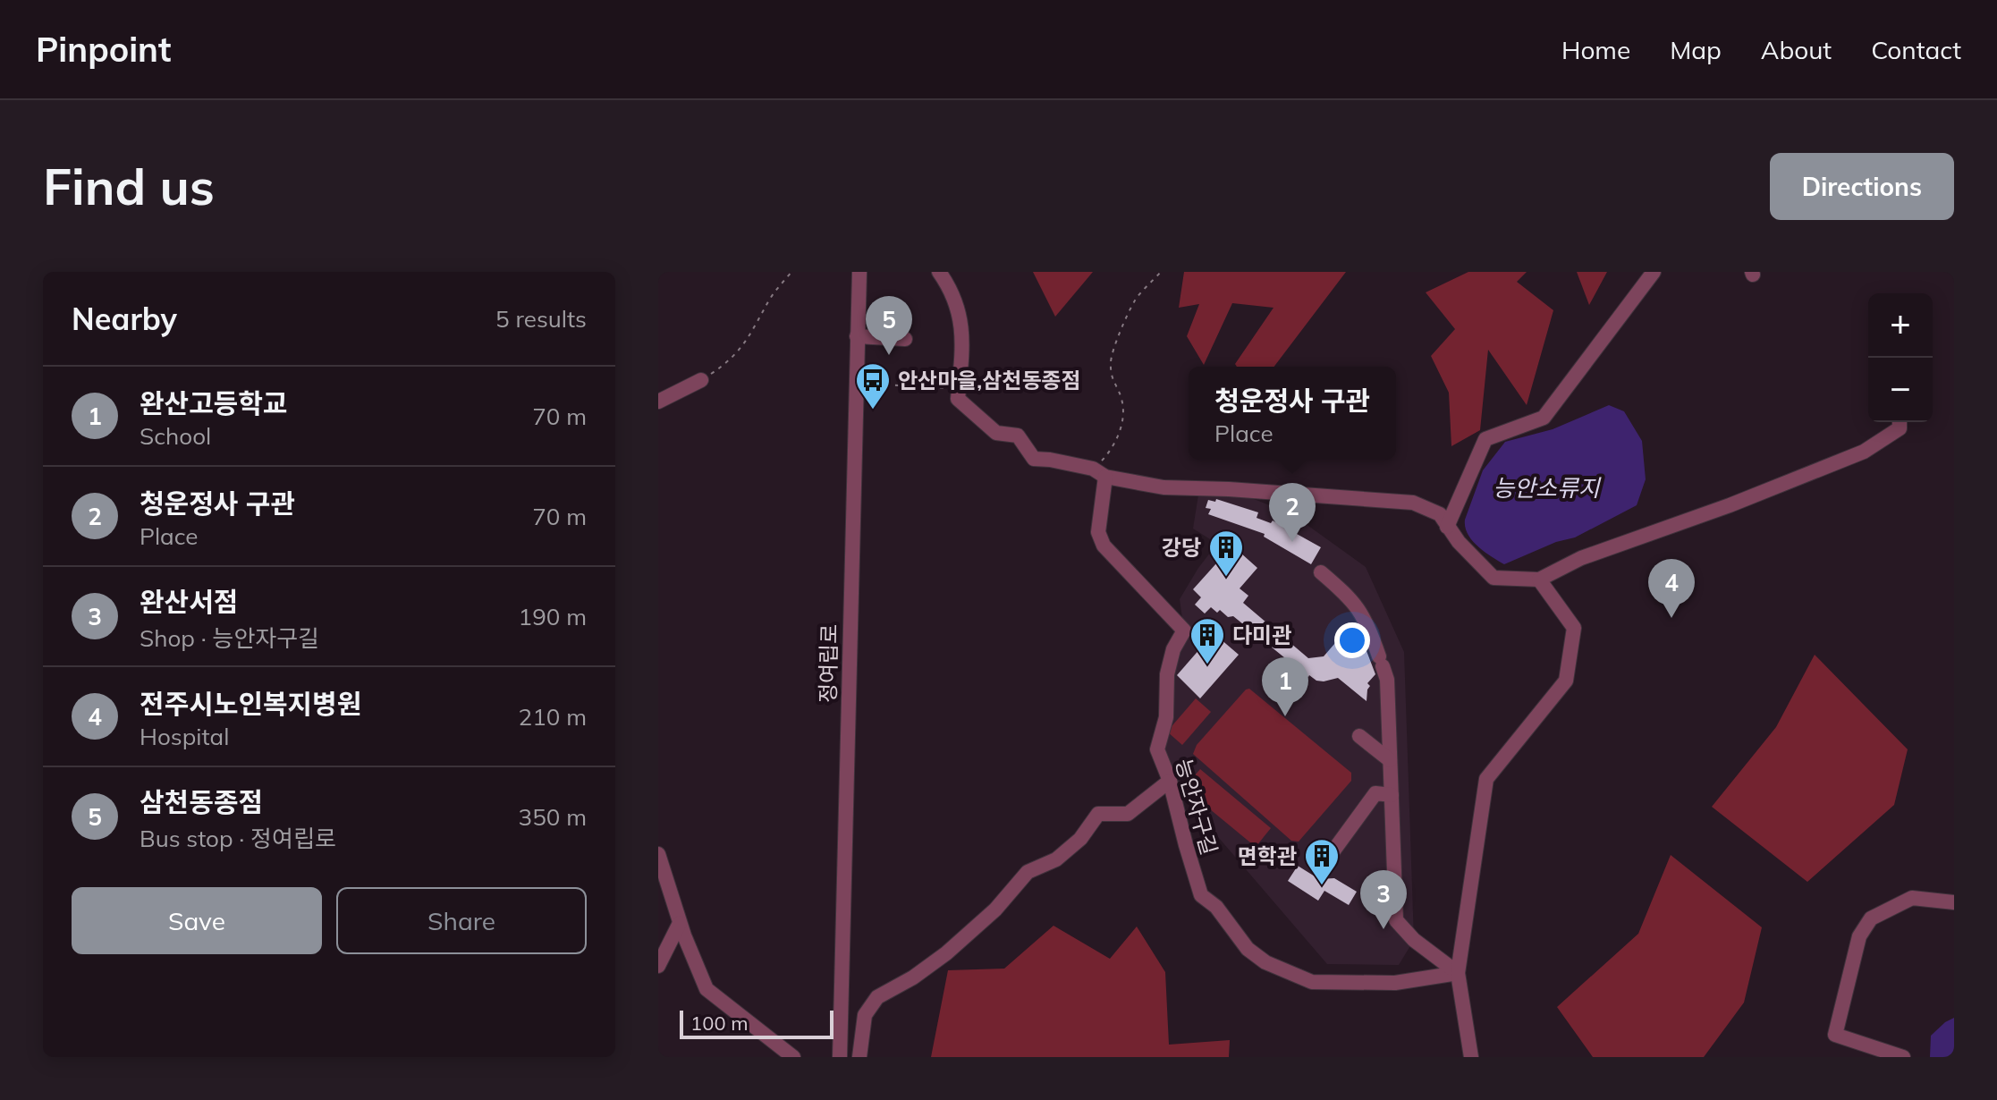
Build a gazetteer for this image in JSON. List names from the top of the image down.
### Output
{
  "streets": {
    "street": ["정여립로", "능안자구길"]
  },
  "water": ["능안소류지"],
  "places": {
    "bus stop": ["안산마을,삼천동종점"],
    "building": ["강당", "다미관", "면학관"]
  },
  "scale_bar": "100 m",
  "page": {
    "header": "Pinpoint",
    "nav": [
      "Home",
      "Map",
      "About",
      "Contact"
    ],
    "buttons": [
      "Directions",
      ["Save", "Share"]
    ],
    "title": "Find us",
    "heading": ["Nearby", "5 results"],
    "map_buttons": ["+", "−"],
    "pins": [
      "5",
      "2",
      "4",
      "1",
      "3"
    ],
    "list": [
      {
        "mark": "1",
        "name": "완산고등학교",
        "note": "School",
        "value": "70 m"
      },
      {
        "mark": "2",
        "name": "청운정사 구관",
        "note": "Place",
        "value": "70 m"
      },
      {
        "mark": "3",
        "name": "완산서점",
        "note": "Shop · 능안자구길",
        "value": "190 m"
      },
      {
        "mark": "4",
        "name": "전주시노인복지병원",
        "note": "Hospital",
        "value": "210 m"
      },
      {
        "mark": "5",
        "name": "삼천동종점",
        "note": "Bus stop · 정여립로",
        "value": "350 m"
      }
    ],
    "popup": ["청운정사 구관", "Place"],
    "scale": "100 m"
  }
}
